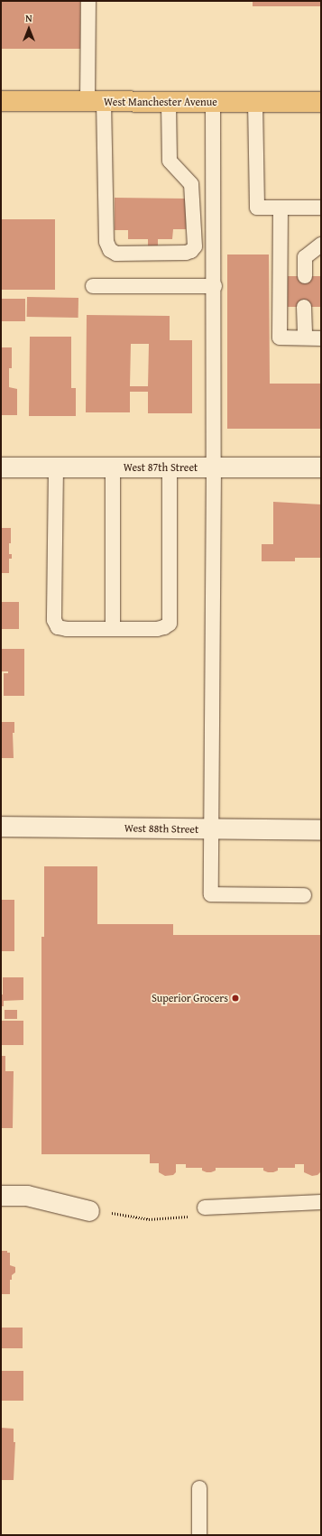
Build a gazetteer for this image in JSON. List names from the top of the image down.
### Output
{
  "streets": {
    "main road": ["West Manchester Avenue"],
    "street": ["West 87th Street", "West 88th Street"]
  },
  "places": ["Superior Grocers"],
  "north": "top"
}
